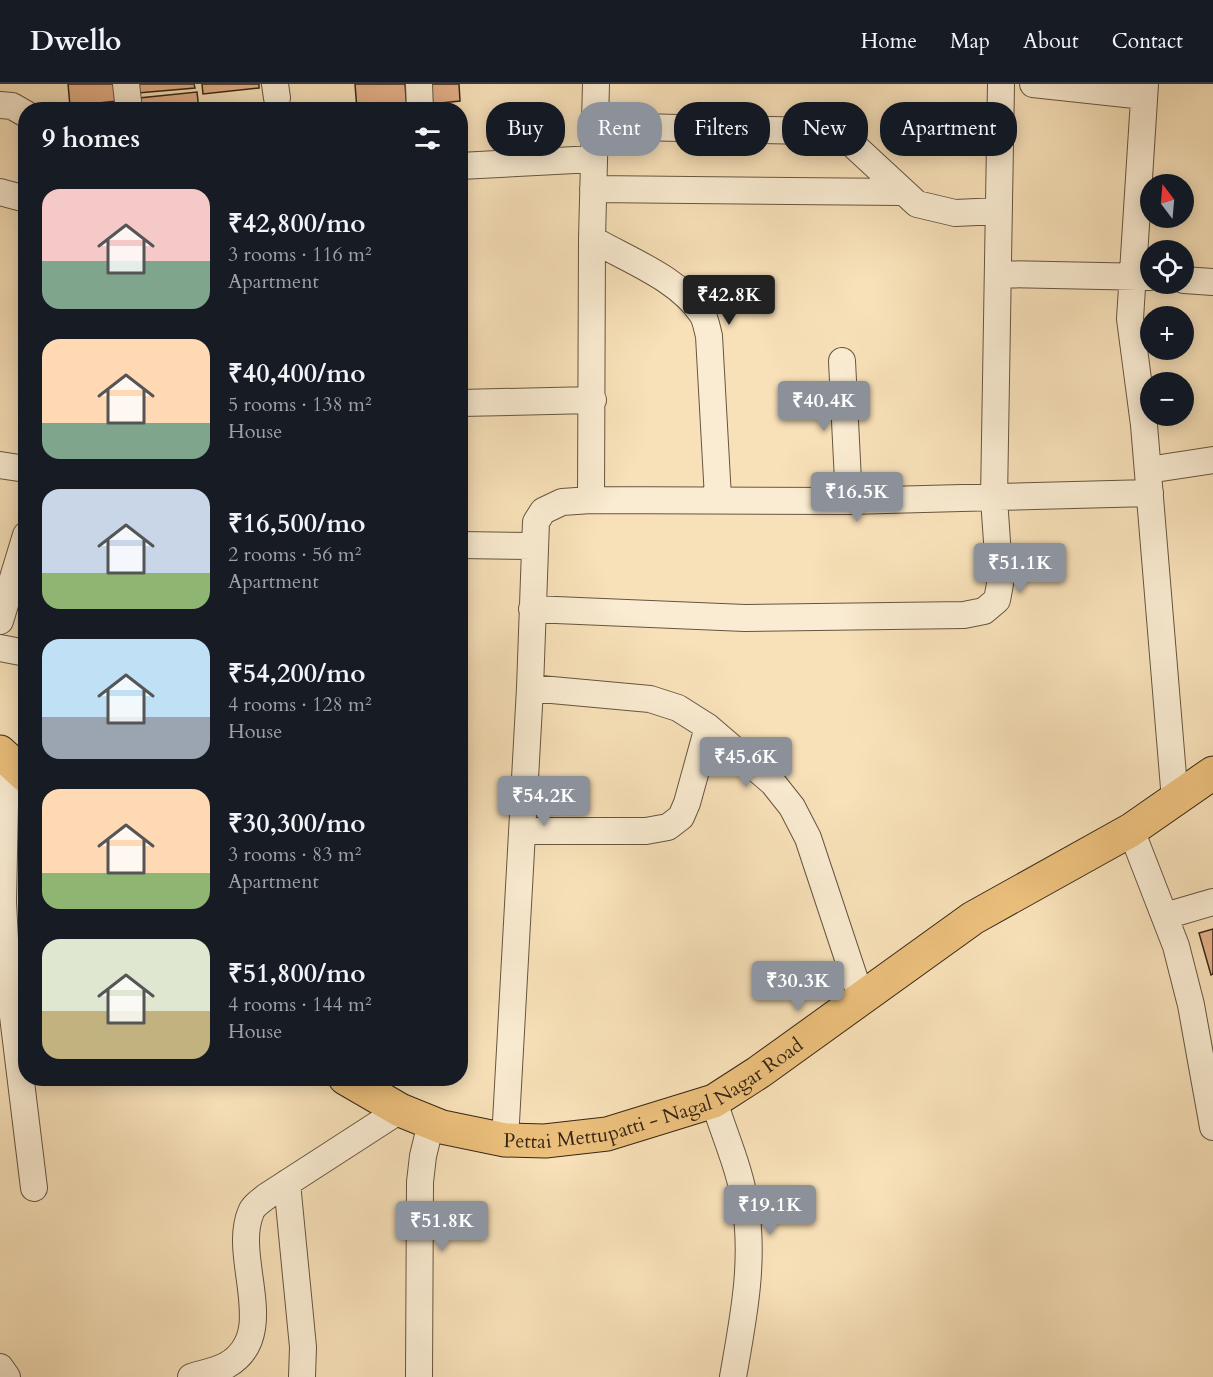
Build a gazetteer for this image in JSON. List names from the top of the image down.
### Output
{
  "streets": {
    "main road": ["Pettai Mettupatti - Nagal Nagar Road"]
  },
  "north": "top",
  "page": {
    "header": "Dwello",
    "nav": [
      "Home",
      "Map",
      "About",
      "Contact"
    ],
    "chip": [
      "Buy",
      "Rent",
      "Filters",
      "New",
      "Apartment"
    ],
    "heading": "9 homes",
    "map_buttons": ["+", "−"],
    "list": [
      {
        "name": "₹42,800/mo",
        "note": "3 rooms · 116 m² · Apartment"
      },
      {
        "name": "₹40,400/mo",
        "note": "5 rooms · 138 m² · House"
      },
      {
        "name": "₹16,500/mo",
        "note": "2 rooms · 56 m² · Apartment"
      },
      {
        "name": "₹54,200/mo",
        "note": "4 rooms · 128 m² · House"
      },
      {
        "name": "₹30,300/mo",
        "note": "3 rooms · 83 m² · Apartment"
      },
      {
        "name": "₹51,800/mo",
        "note": "4 rooms · 144 m² · House"
      }
    ],
    "price": [
      "₹42.8K",
      "₹40.4K",
      "₹16.5K",
      "₹51.1K",
      "₹45.6K",
      "₹54.2K",
      "₹30.3K",
      "₹19.1K",
      "₹51.8K"
    ]
  }
}
